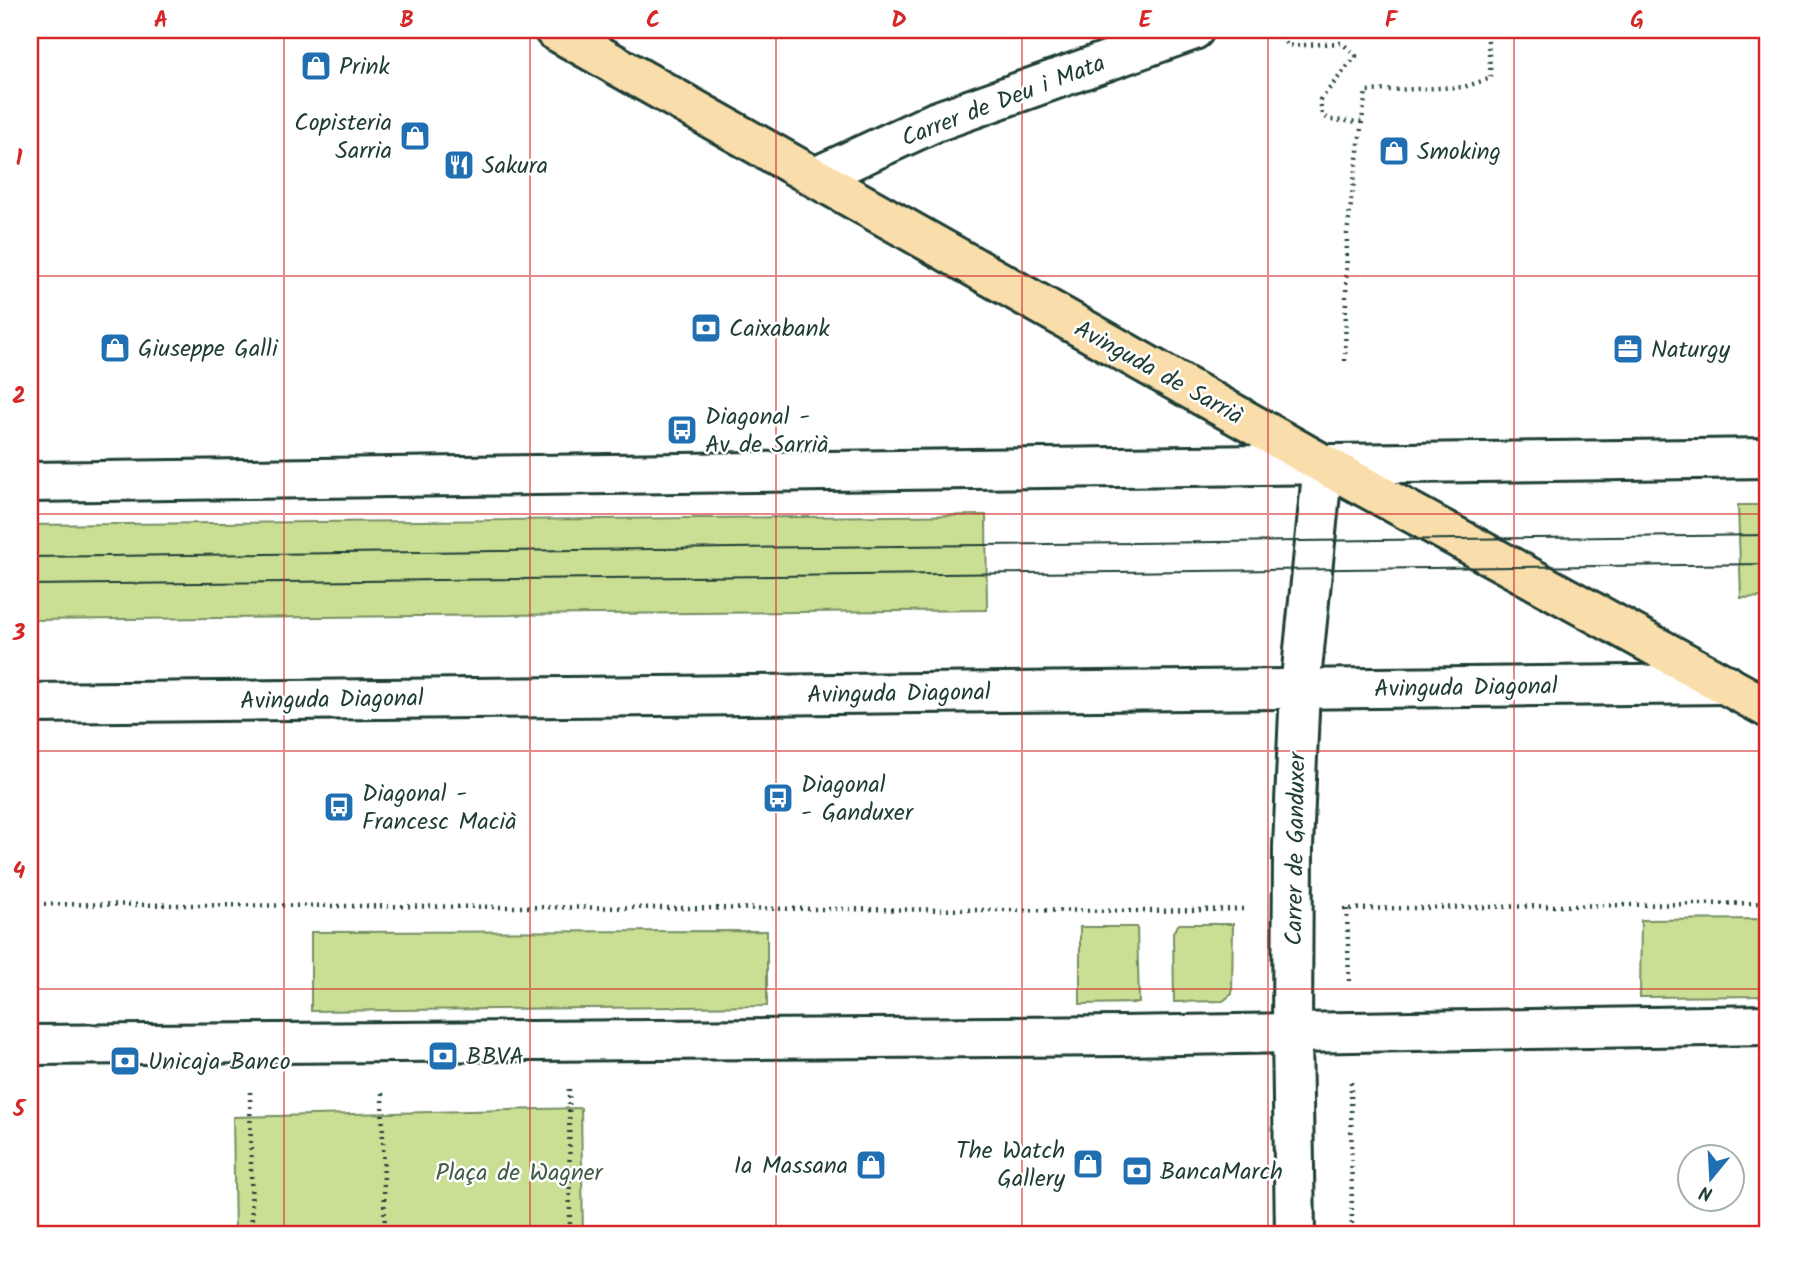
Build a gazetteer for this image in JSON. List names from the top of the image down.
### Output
{
  "streets": {
    "main road": [
      "Carrer de Deu i Mata",
      "Avinguda de Sarrià",
      "Avinguda Diagonal",
      "Carrer de Ganduxer"
    ]
  },
  "crossings": [
    ["Carrer de Deu i Mata", "Avinguda de Sarrià"],
    ["Avinguda de Sarrià", "Avinguda Diagonal"],
    ["Avinguda de Sarrià", "Carrer de Ganduxer"],
    ["Avinguda Diagonal", "Carrer de Ganduxer"]
  ],
  "parks": ["Plaça de Wagner"],
  "places": {
    "shop": [
      "Prink",
      "Copisteria Sarria",
      "Smoking",
      "Giuseppe Galli",
      "The Watch Gallery",
      "Ia Massana"
    ],
    "restaurant": ["Sakura"],
    "bank": [
      "Caixabank",
      "BBVA",
      "Unicaja Banco",
      "BancaMarch"
    ],
    "office": ["Naturgy"],
    "bus stop": ["Diagonal - Av de Sarrià", "Diagonal - Ganduxer", "Diagonal - Francesc Macià"]
  },
  "north": "bottom",
  "grid": {
    "columns": [
      "A",
      "B",
      "C",
      "D",
      "E",
      "F",
      "G"
    ],
    "rows": [
      "1",
      "2",
      "3",
      "4",
      "5"
    ]
  }
}
